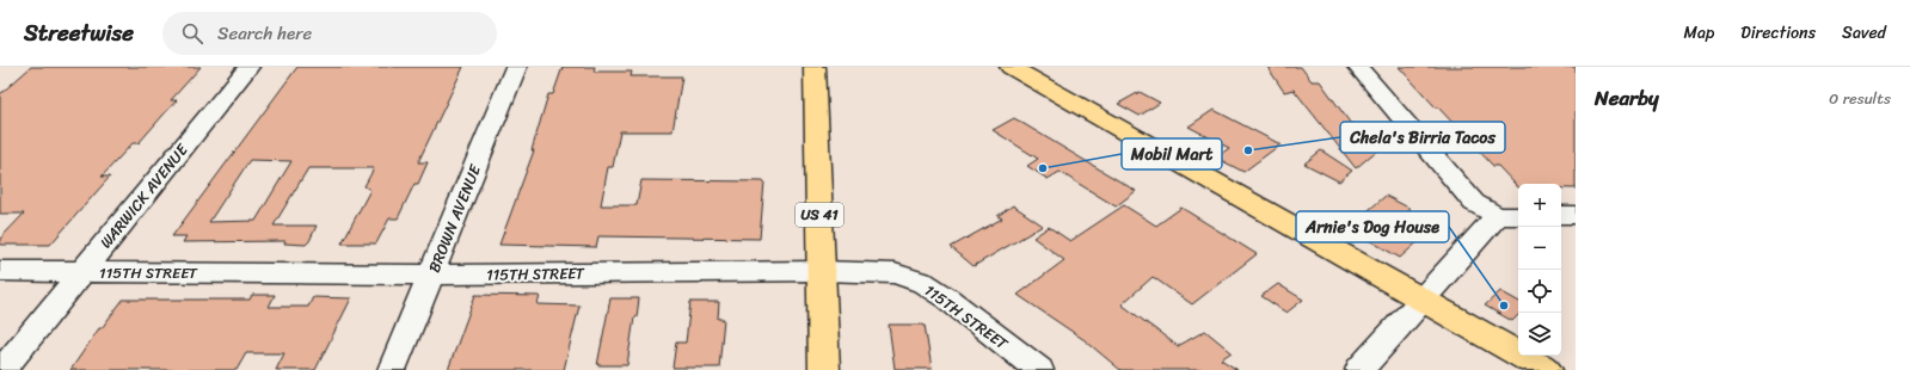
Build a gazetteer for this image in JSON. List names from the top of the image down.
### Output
{
  "streets": {
    "main road": ["US 41"],
    "street": ["WARWICK AVENUE", "BROWN AVENUE", "115TH STREET"]
  },
  "crossings": [
    ["WARWICK AVENUE", "115TH STREET"],
    ["US 41", "115TH STREET"],
    ["BROWN AVENUE", "115TH STREET"]
  ],
  "places": ["Chela's Birria Tacos", "Mobil Mart", "Arnie's Dog House"],
  "page": {
    "header": "Streetwise",
    "search": "Search here",
    "nav": ["Map", "Directions", "Saved"],
    "heading": ["Nearby", "0 results"],
    "map_buttons": ["+", "−"]
  }
}
